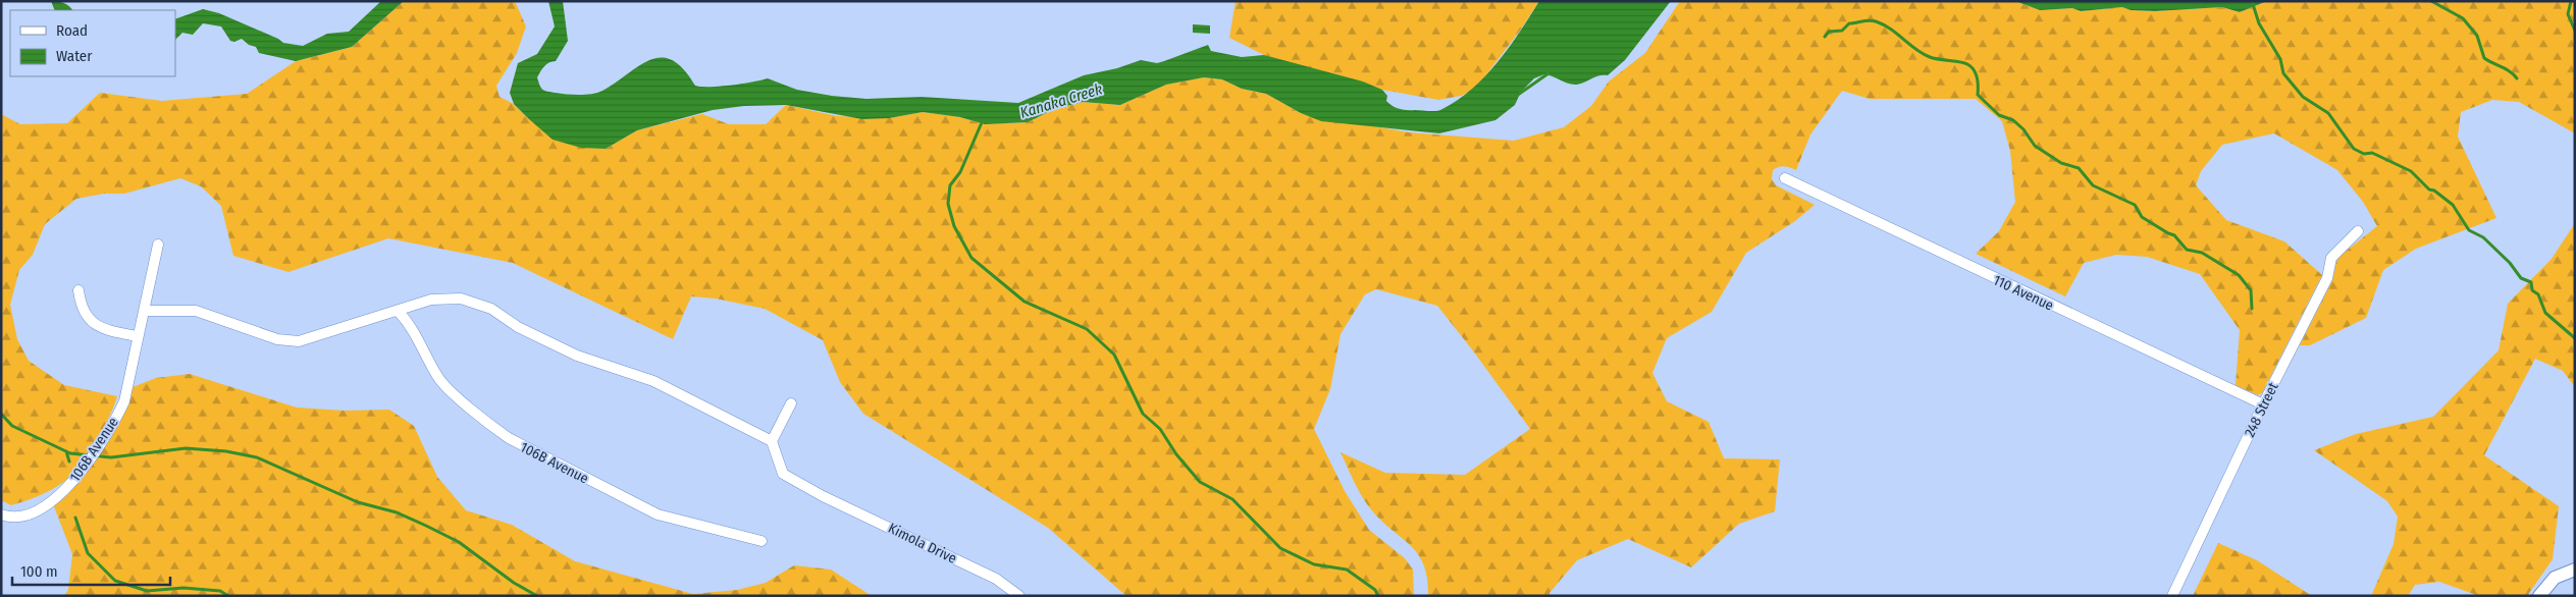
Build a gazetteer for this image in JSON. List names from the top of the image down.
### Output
{
  "streets": {
    "street": [
      "110 Avenue",
      "248 Street",
      "106B Avenue",
      "Kimola Drive"
    ]
  },
  "crossings": [
    ["110 Avenue", "248 Street"]
  ],
  "water": ["Kanaka Creek"],
  "legend": ["Road", "Water"],
  "scale_bar": "100 m"
}
